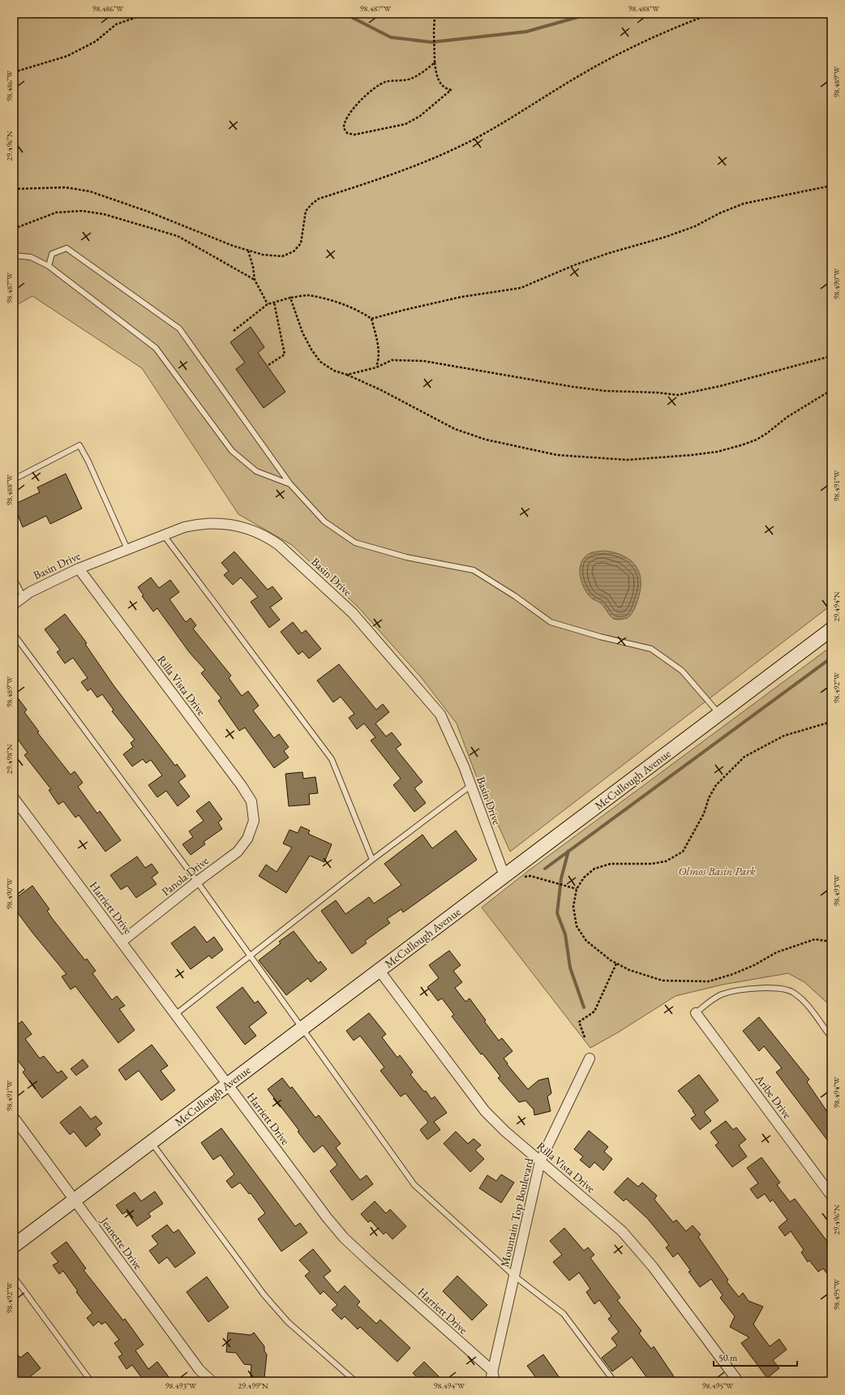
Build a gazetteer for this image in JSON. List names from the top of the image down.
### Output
{
  "streets": {
    "main road": ["McCullough Avenue"],
    "street": [
      "Basin Drive",
      "Rilla Vista Drive",
      "Panola Drive",
      "Harriett Drive",
      "Aribe Drive",
      "Mountain Top Boulevard",
      "Jeanette Drive"
    ]
  },
  "crossings": [
    ["Basin Drive", "Rilla Vista Drive"],
    ["Basin Drive", "McCullough Avenue"],
    ["Rilla Vista Drive", "McCullough Avenue"],
    ["Rilla Vista Drive", "Panola Drive"],
    ["Rilla Vista Drive", "Mountain Top Boulevard"],
    ["McCullough Avenue", "Harriett Drive"],
    ["McCullough Avenue", "Jeanette Drive"],
    ["Panola Drive", "Harriett Drive"],
    ["Harriett Drive", "Mountain Top Boulevard"]
  ],
  "parks": ["Olmos Basin Park"],
  "scale_bar": "50 m",
  "coordinates": [
    "98.486°W",
    "98.487°W",
    "98.488°W",
    "98.489°W",
    "29.496°N",
    "98.490°W",
    "98.491°W",
    "29.494°N",
    "98.492°W",
    "29.498°N",
    "98.493°W",
    "98.494°W",
    "98.495°W",
    "29.499°N"
  ]
}
